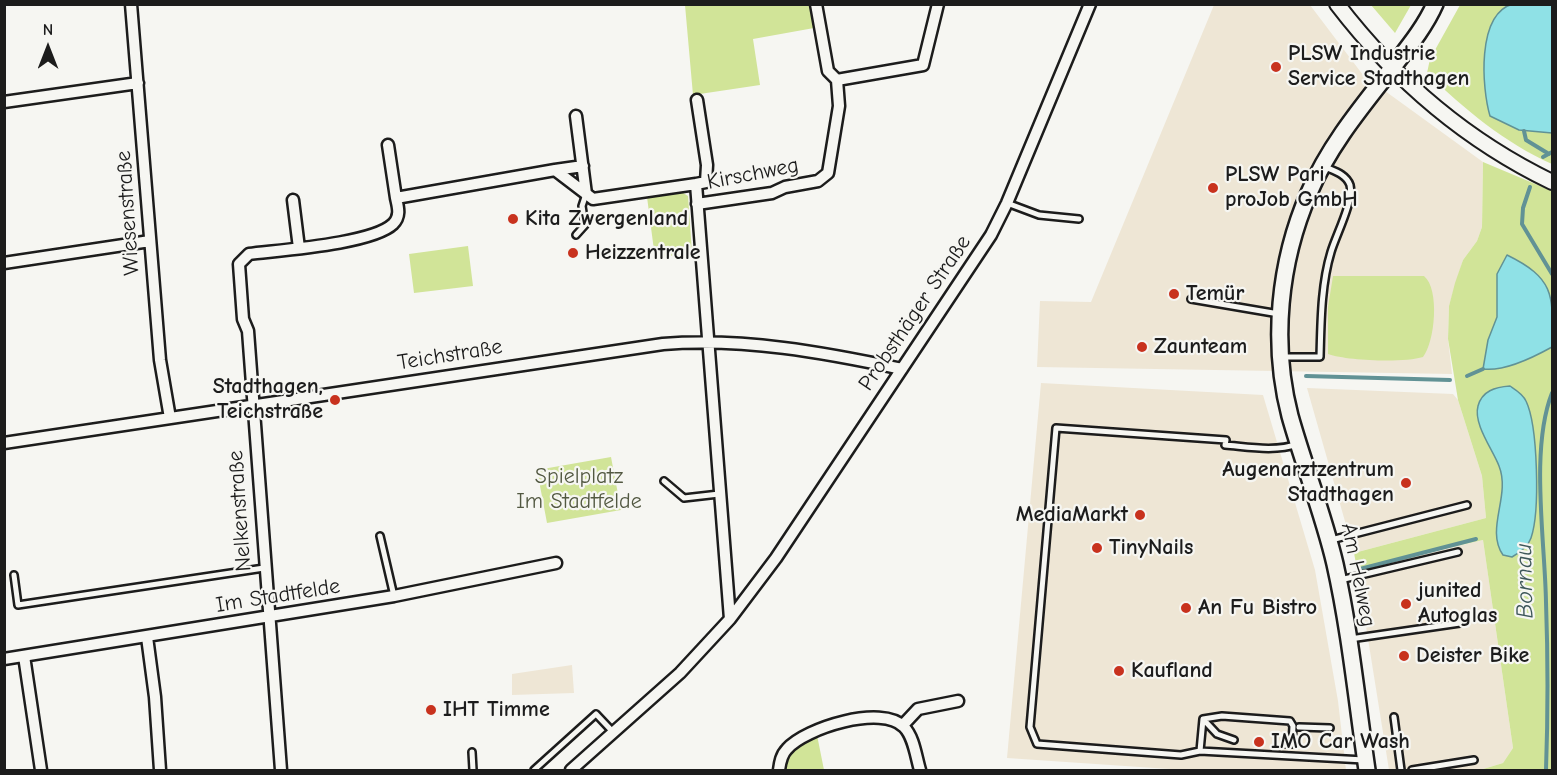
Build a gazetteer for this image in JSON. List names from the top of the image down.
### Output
{
  "streets": {
    "main road": ["Am Helweg"],
    "street": [
      "Kirschweg",
      "Wiesenstraße",
      "Probsthäger Straße",
      "Teichstraße",
      "Nelkenstraße",
      "Im Stadtfelde"
    ]
  },
  "crossings": [
    ["Wiesenstraße", "Teichstraße"],
    ["Probsthäger Straße", "Teichstraße"],
    ["Teichstraße", "Nelkenstraße"],
    ["Nelkenstraße", "Im Stadtfelde"]
  ],
  "water": ["Bornau"],
  "parks": ["Spielplatz Im Stadtfelde"],
  "places": [
    "PLSW Industrie Service Stadthagen",
    "PLSW Pari proJob GmbH",
    "Kita Zwergenland",
    "Heizzentrale",
    "Temür",
    "Zaunteam",
    "Stadthagen, Teichstraße",
    "Augenarztzentrum Stadthagen",
    "MediaMarkt",
    "TinyNails",
    "junited Autoglas",
    "An Fu Bistro",
    "Deister Bike",
    "Kaufland",
    "IHT Timme",
    "IMO Car Wash"
  ],
  "north": "top"
}
